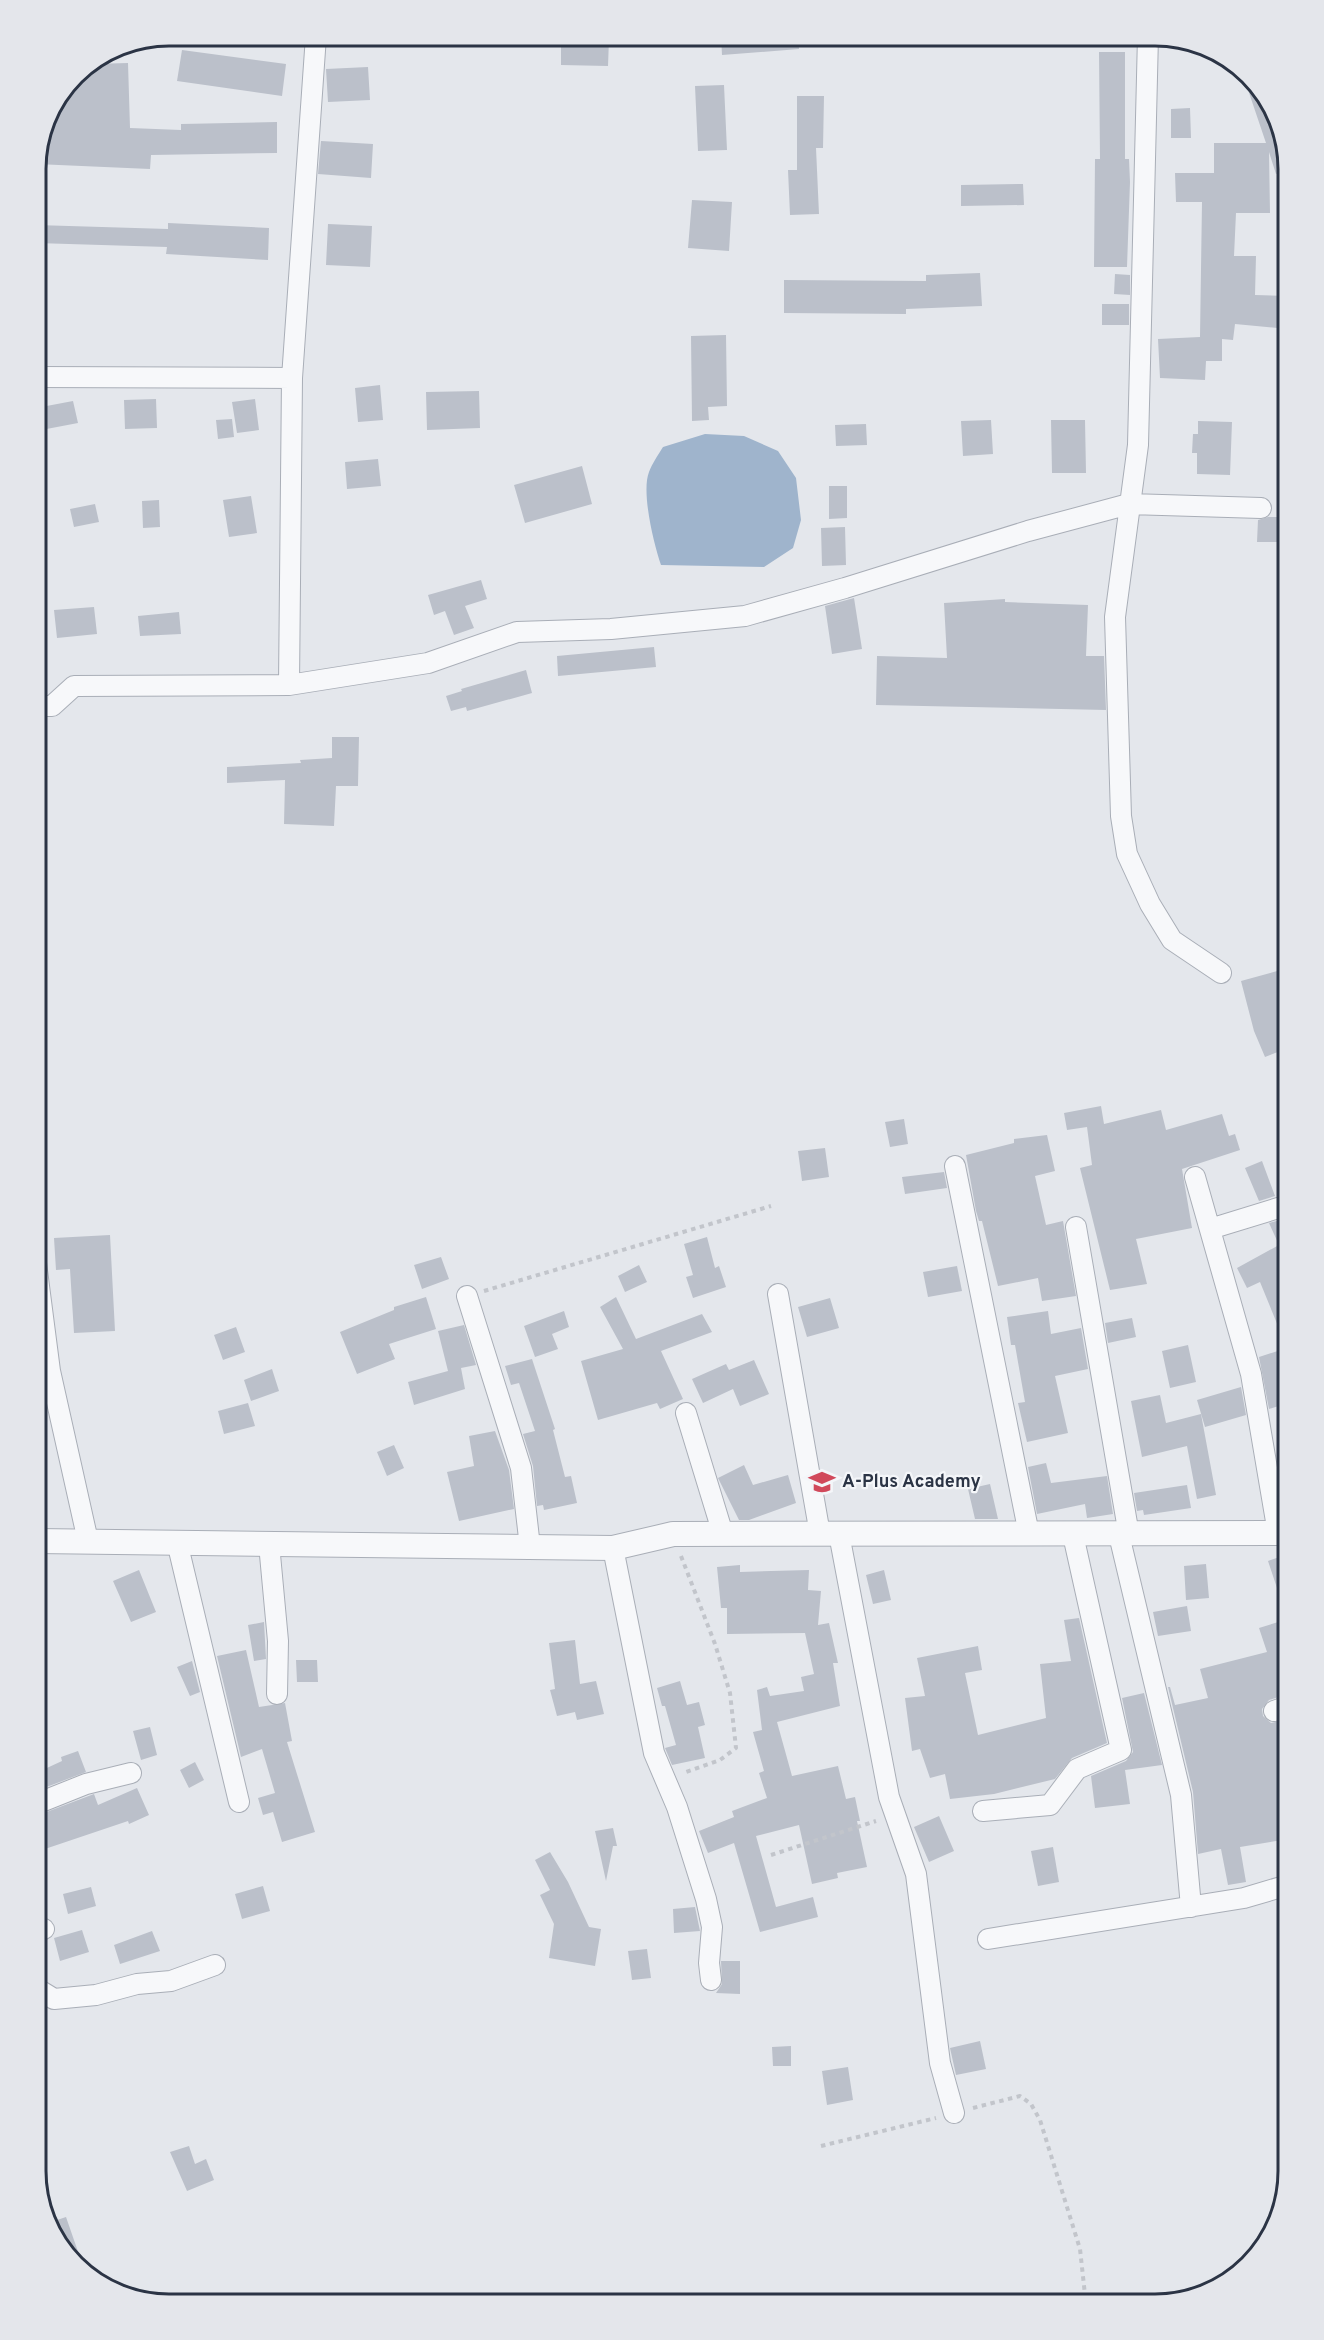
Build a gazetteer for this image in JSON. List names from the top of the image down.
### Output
{
  "places": {
    "school or university": ["A-Plus Academy"]
  }
}
